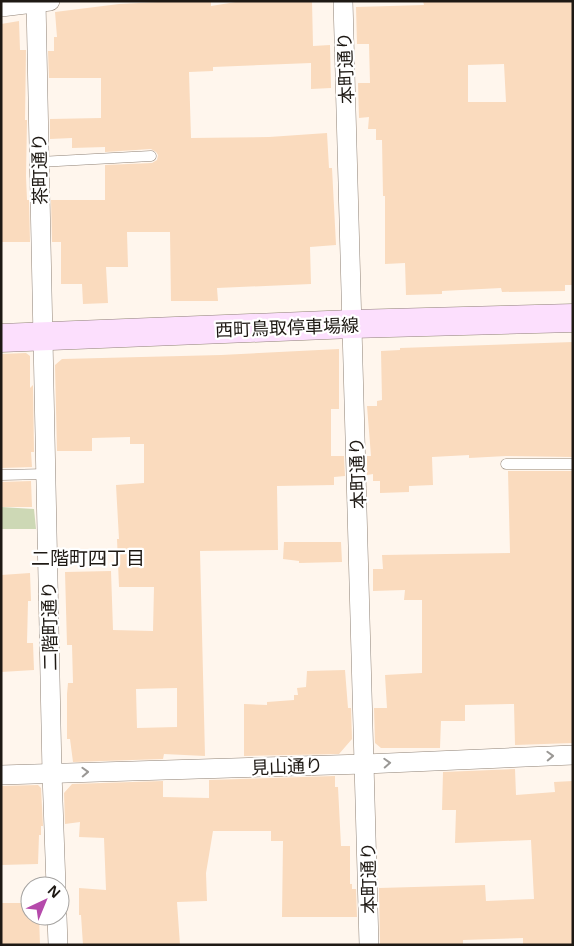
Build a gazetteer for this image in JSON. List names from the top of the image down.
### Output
{
  "streets": {
    "main road": ["西町鳥取停車場線"],
    "street": [
      "本町通り",
      "茶町通り",
      "二階町通り",
      "見山通り"
    ]
  },
  "crossings": [
    ["本町通り", "西町鳥取停車場線"],
    ["本町通り", "見山通り"],
    ["茶町通り", "西町鳥取停車場線"],
    ["茶町通り", "二階町通り"],
    ["西町鳥取停車場線", "二階町通り"],
    ["二階町通り", "見山通り"]
  ],
  "one_way": ["見山通り"],
  "districts": ["二階町四丁目"],
  "north": "top right"
}
